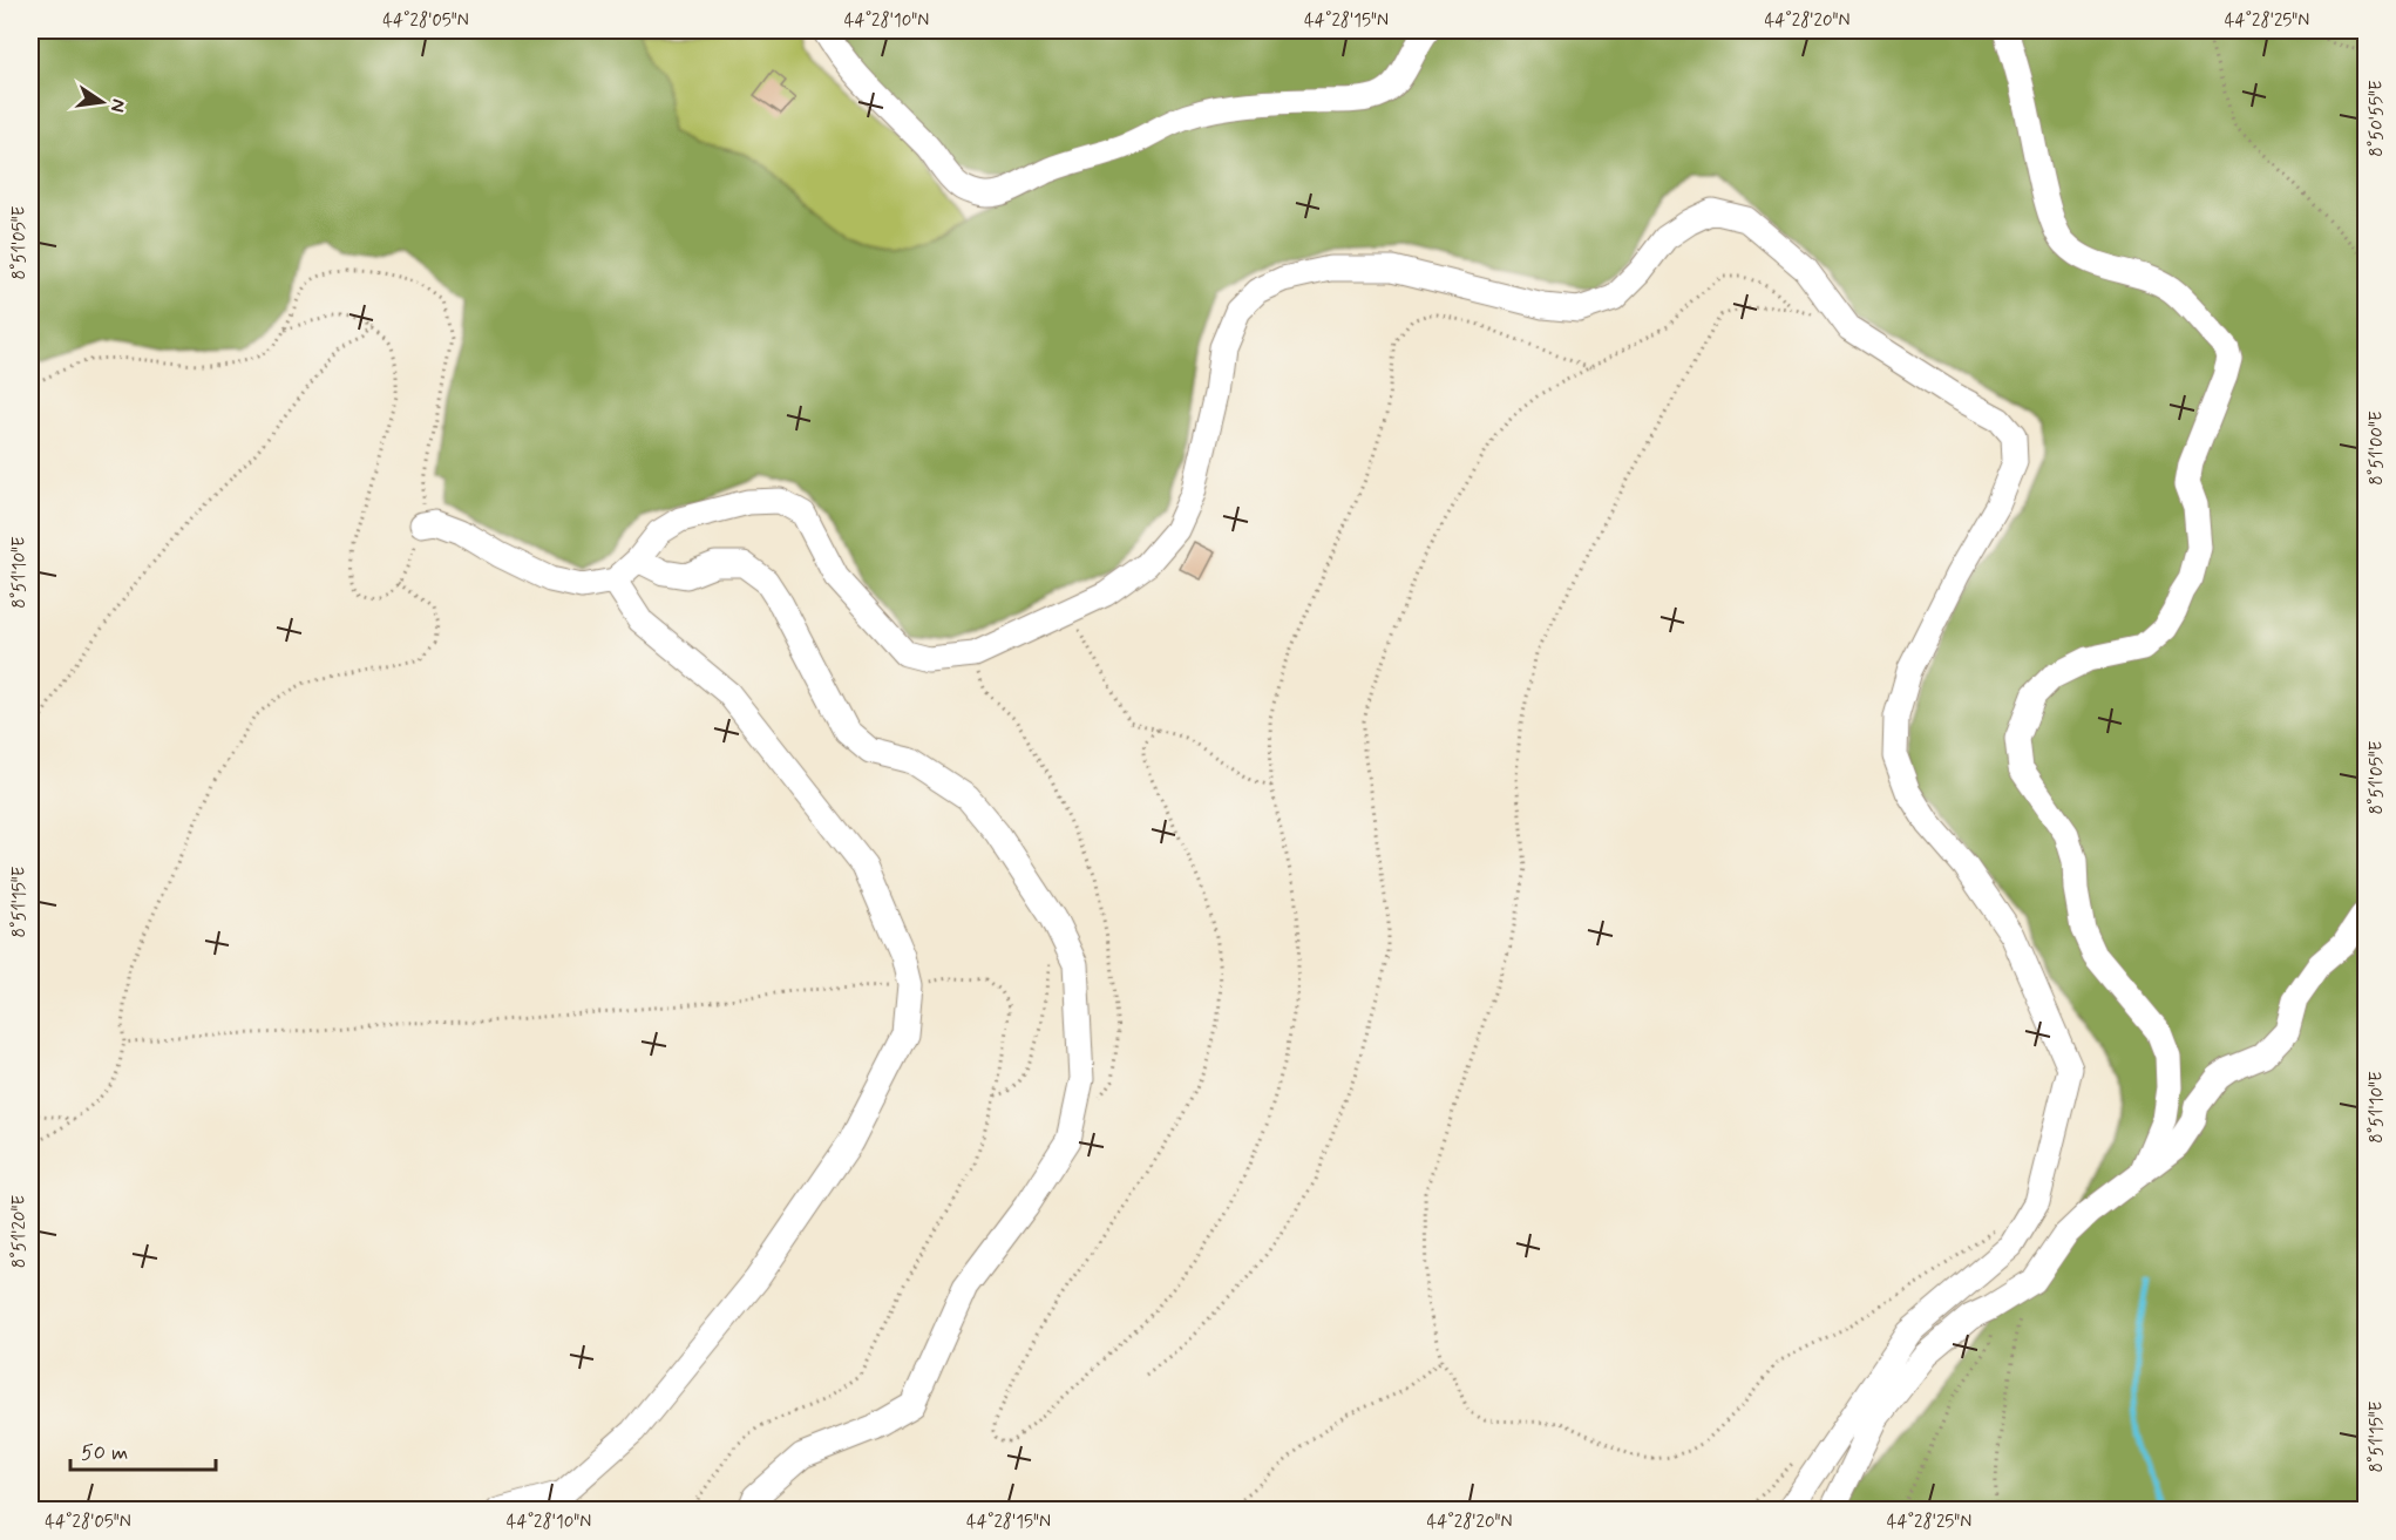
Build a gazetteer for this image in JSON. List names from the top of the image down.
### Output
{
  "scale_bar": "50 m",
  "north": "right",
  "coordinates": [
    "44°28'05\"N",
    "44°28'10\"N",
    "44°28'15\"N",
    "44°28'20\"N",
    "44°28'25\"N",
    "8°50'55\"E",
    "8°51'05\"E",
    "8°51'00\"E",
    "8°51'10\"E",
    "8°51'15\"E",
    "8°51'20\"E"
  ]
}
